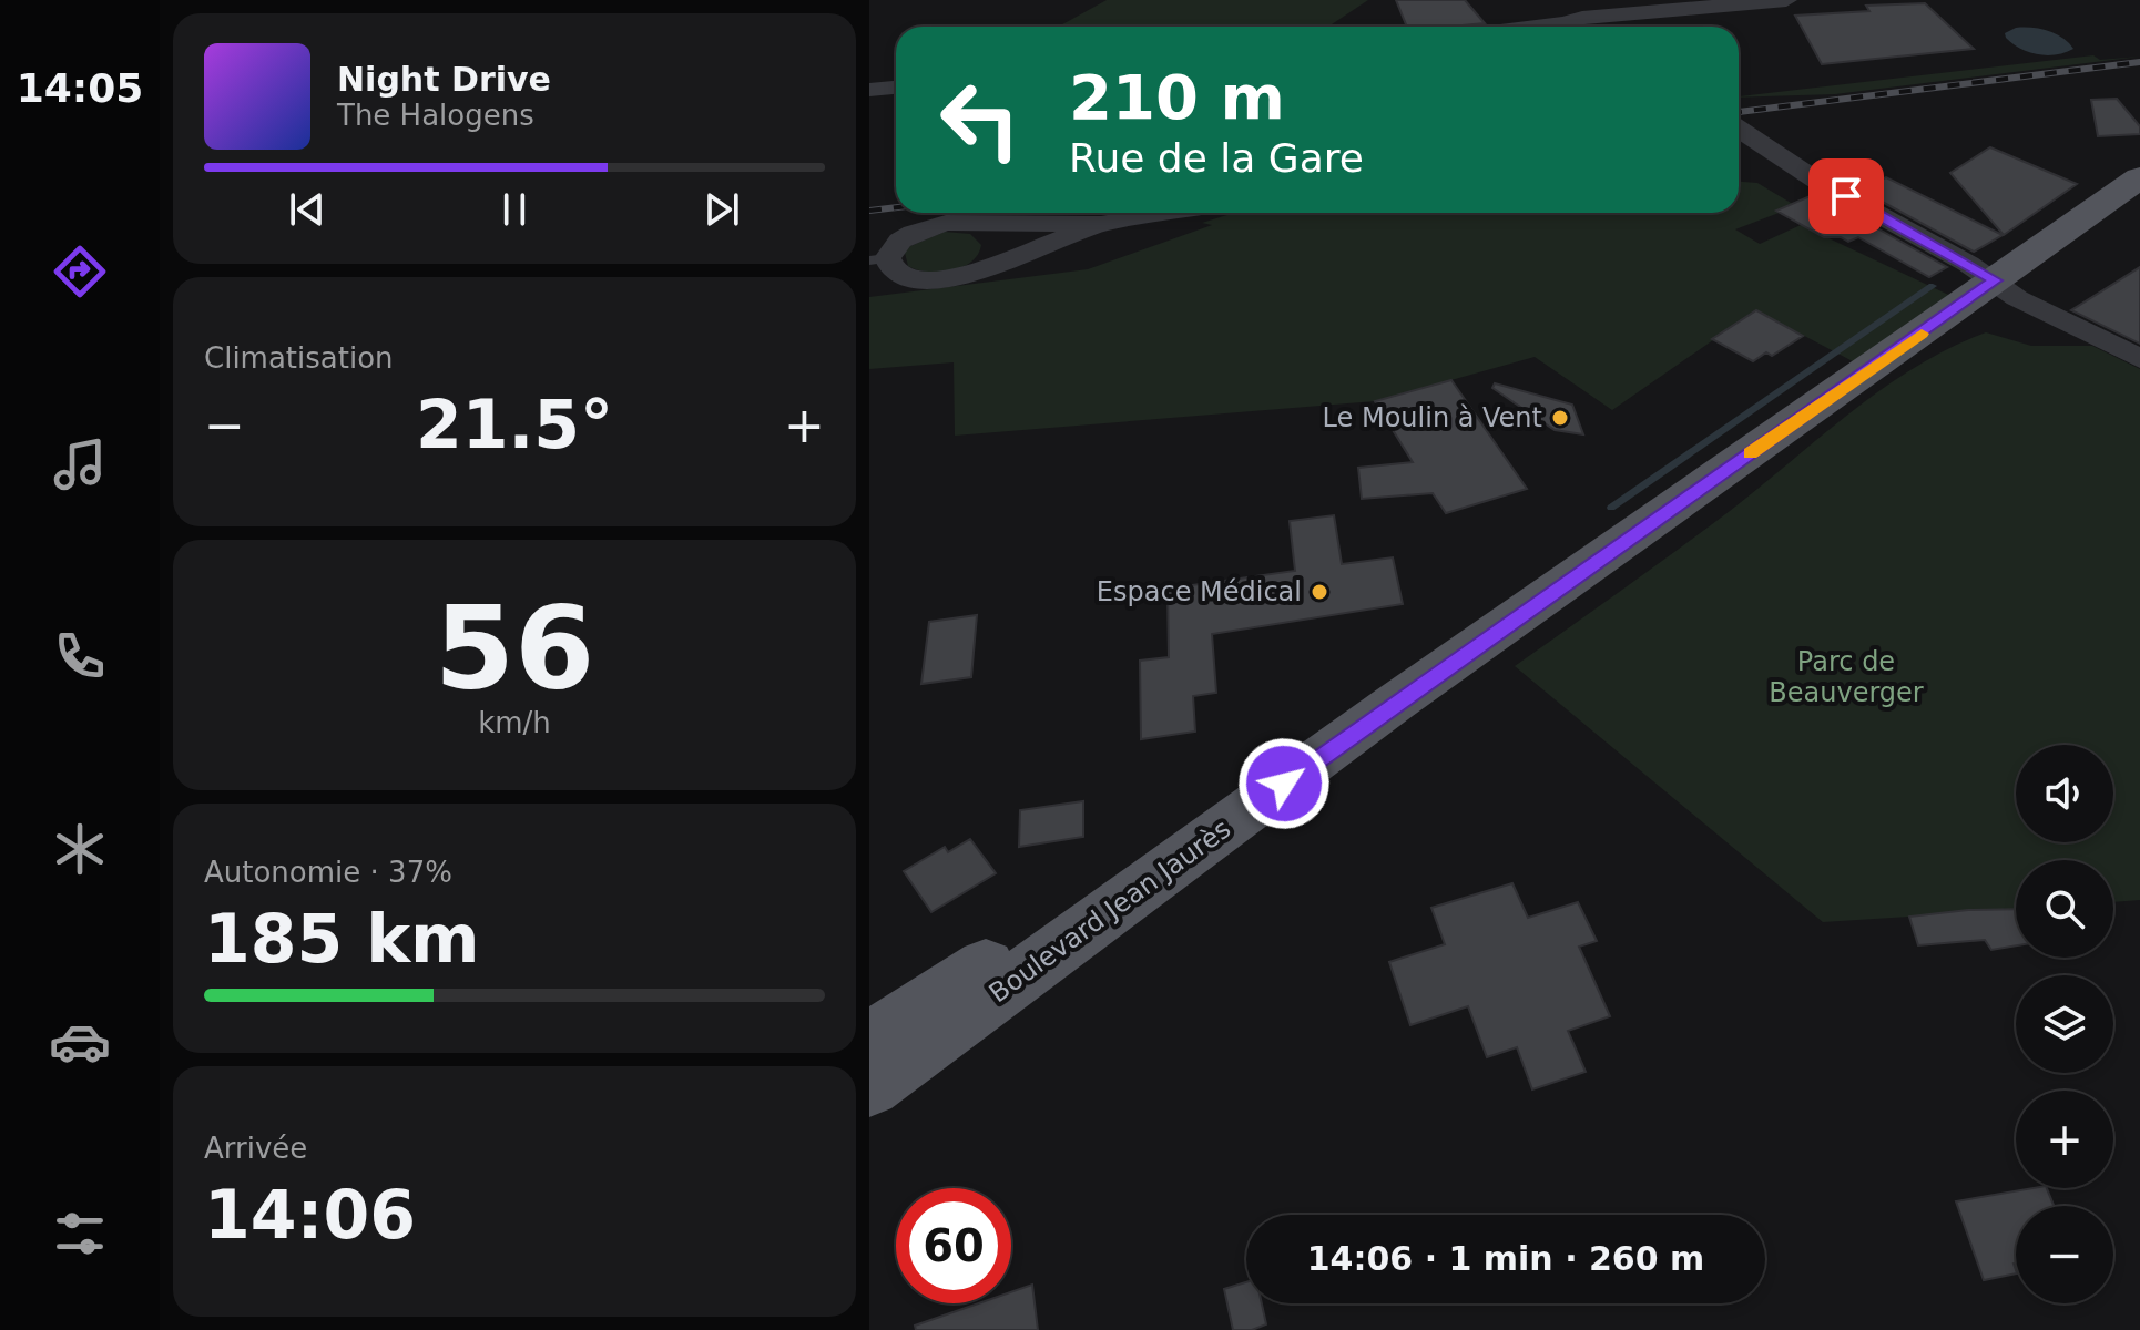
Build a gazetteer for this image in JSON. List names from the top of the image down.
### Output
{
  "streets": {
    "main road": ["Boulevard Jean Jaurès"]
  },
  "parks": ["Parc de Beauverger"],
  "places": ["Le Moulin à Vent", "Espace Médical"],
  "page": {
    "tabs": "14:05",
    "turn": ["210 m", "Rue de la Gare"],
    "song": ["Night Drive", "The Halogens"],
    "tile": [
      "Climatisation",
      ["56", "km/h"],
      ["Autonomie · 37%", "185 km"],
      ["Arrivée", "14:06"]
    ],
    "heat": ["−", "21.5°", "+"],
    "map_buttons": ["+", "−"],
    "limit": "60",
    "trip": "14:06 · 1 min · 260 m"
  }
}
